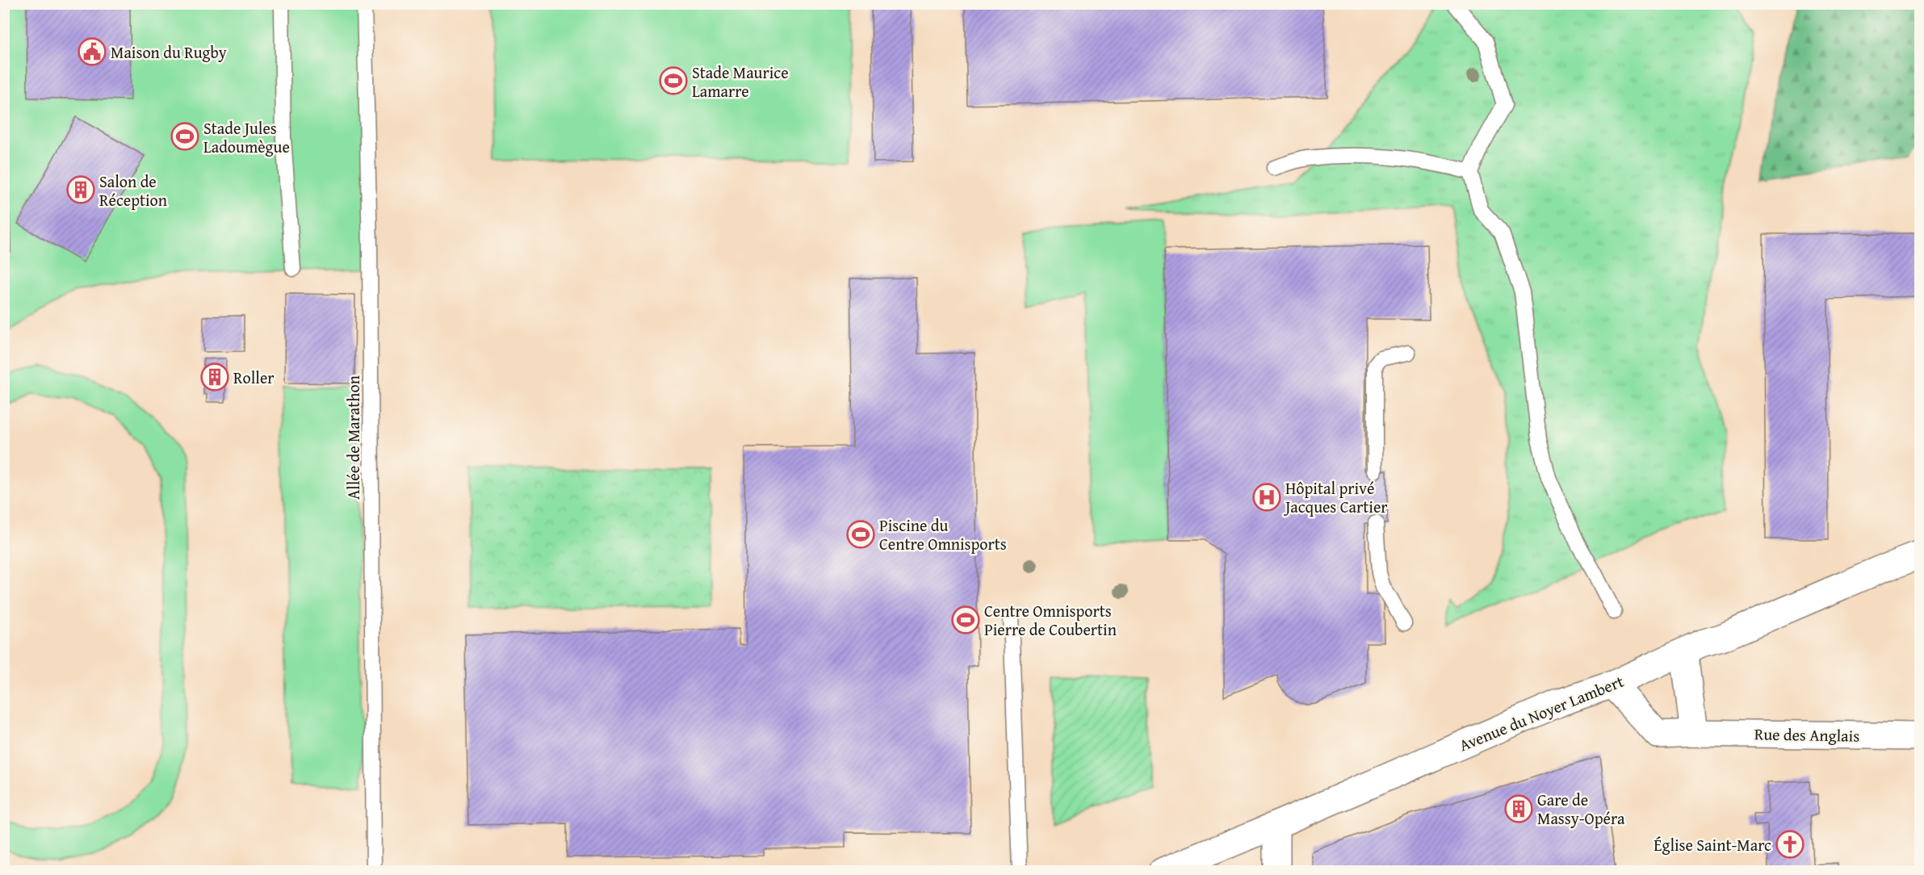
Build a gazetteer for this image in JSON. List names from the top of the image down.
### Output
{
  "streets": {
    "street": ["Avenue du Noyer Lambert", "Rue des Anglais"],
    "lane": ["Allée de Marathon"]
  },
  "crossings": [
    ["Avenue du Noyer Lambert", "Rue des Anglais"]
  ],
  "places": {
    "public building": ["Maison du Rugby"],
    "sports": [
      "Stade Maurice Lamarre",
      "Stade Jules Ladoumègue",
      "Piscine du Centre Omnisports",
      "Centre Omnisports Pierre de Coubertin"
    ],
    "building": ["Salon de Réception", "Roller", "Gare de Massy-Opéra"],
    "hospital": ["Hôpital privé Jacques Cartier"],
    "church": ["Église Saint-Marc"]
  }
}
